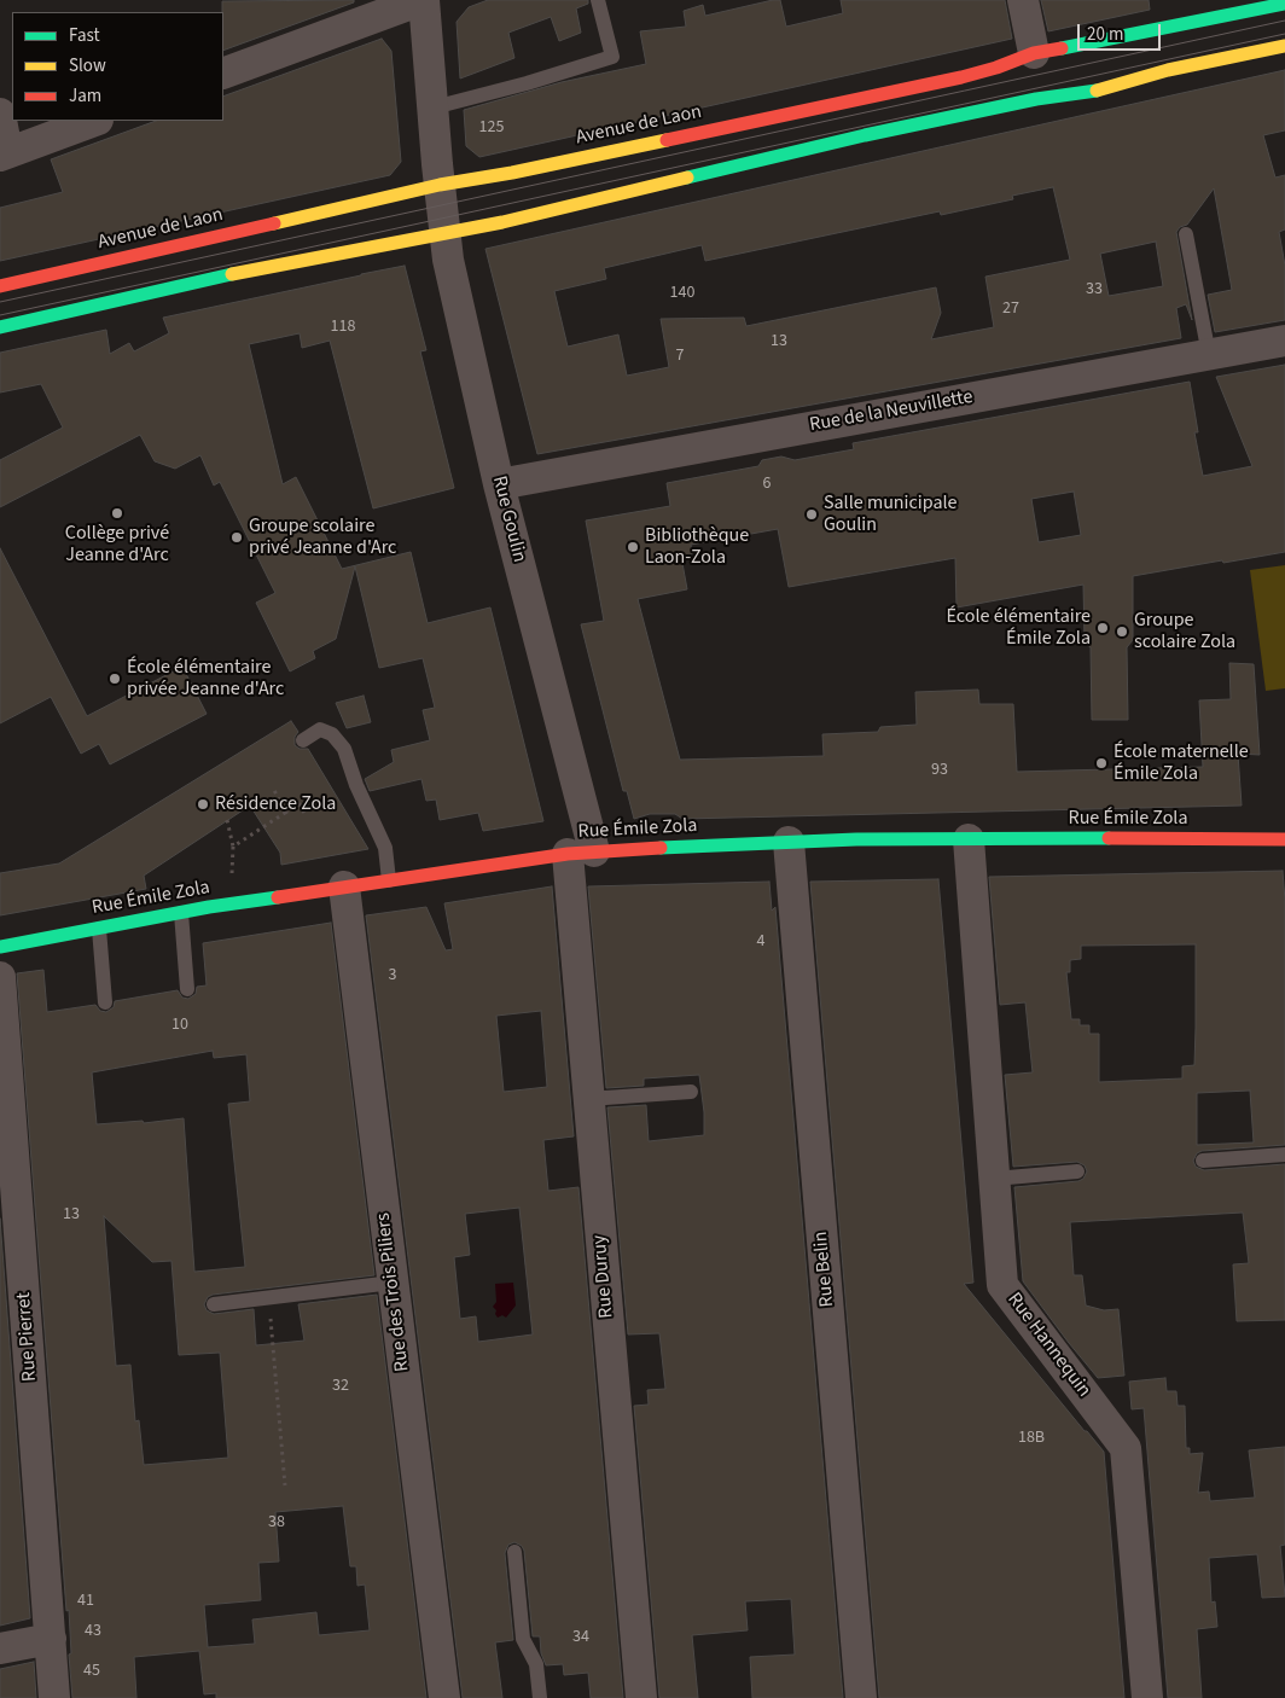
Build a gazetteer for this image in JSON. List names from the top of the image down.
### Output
{
  "streets": {
    "main road": ["Avenue de Laon", "Rue Émile Zola"],
    "street": [
      "Rue de la Neuvillette",
      "Rue Goulin",
      "Rue Belin",
      "Rue Duruy",
      "Rue des Trois Piliers",
      "Rue Pierret",
      "Rue Hannequin"
    ]
  },
  "crossings": [
    ["Avenue de Laon", "Rue Goulin"],
    ["Rue de la Neuvillette", "Rue Goulin"],
    ["Rue Goulin", "Rue Émile Zola"],
    ["Rue Goulin", "Rue Duruy"],
    ["Rue Émile Zola", "Rue Belin"],
    ["Rue Émile Zola", "Rue Duruy"],
    ["Rue Émile Zola", "Rue des Trois Piliers"],
    ["Rue Émile Zola", "Rue Hannequin"]
  ],
  "places": [
    "Collège privé Jeanne d'Arc",
    "Salle municipale Goulin",
    "Groupe scolaire privé Jeanne d'Arc",
    "Bibliothèque Laon-Zola",
    "École élémentaire Émile Zola",
    "Groupe scolaire Zola",
    "École élémentaire privée Jeanne d'Arc",
    "École maternelle Émile Zola",
    "Résidence Zola"
  ],
  "house_numbers": [
    "125",
    "33",
    "140",
    "27",
    "118",
    "13",
    "7",
    "6",
    "93",
    "4",
    "3",
    "10",
    "13",
    "32",
    "18B",
    "38",
    "41",
    "43",
    "34",
    "45"
  ],
  "legend": ["Fast", "Slow", "Jam"],
  "scale_bar": "20 m"
}
